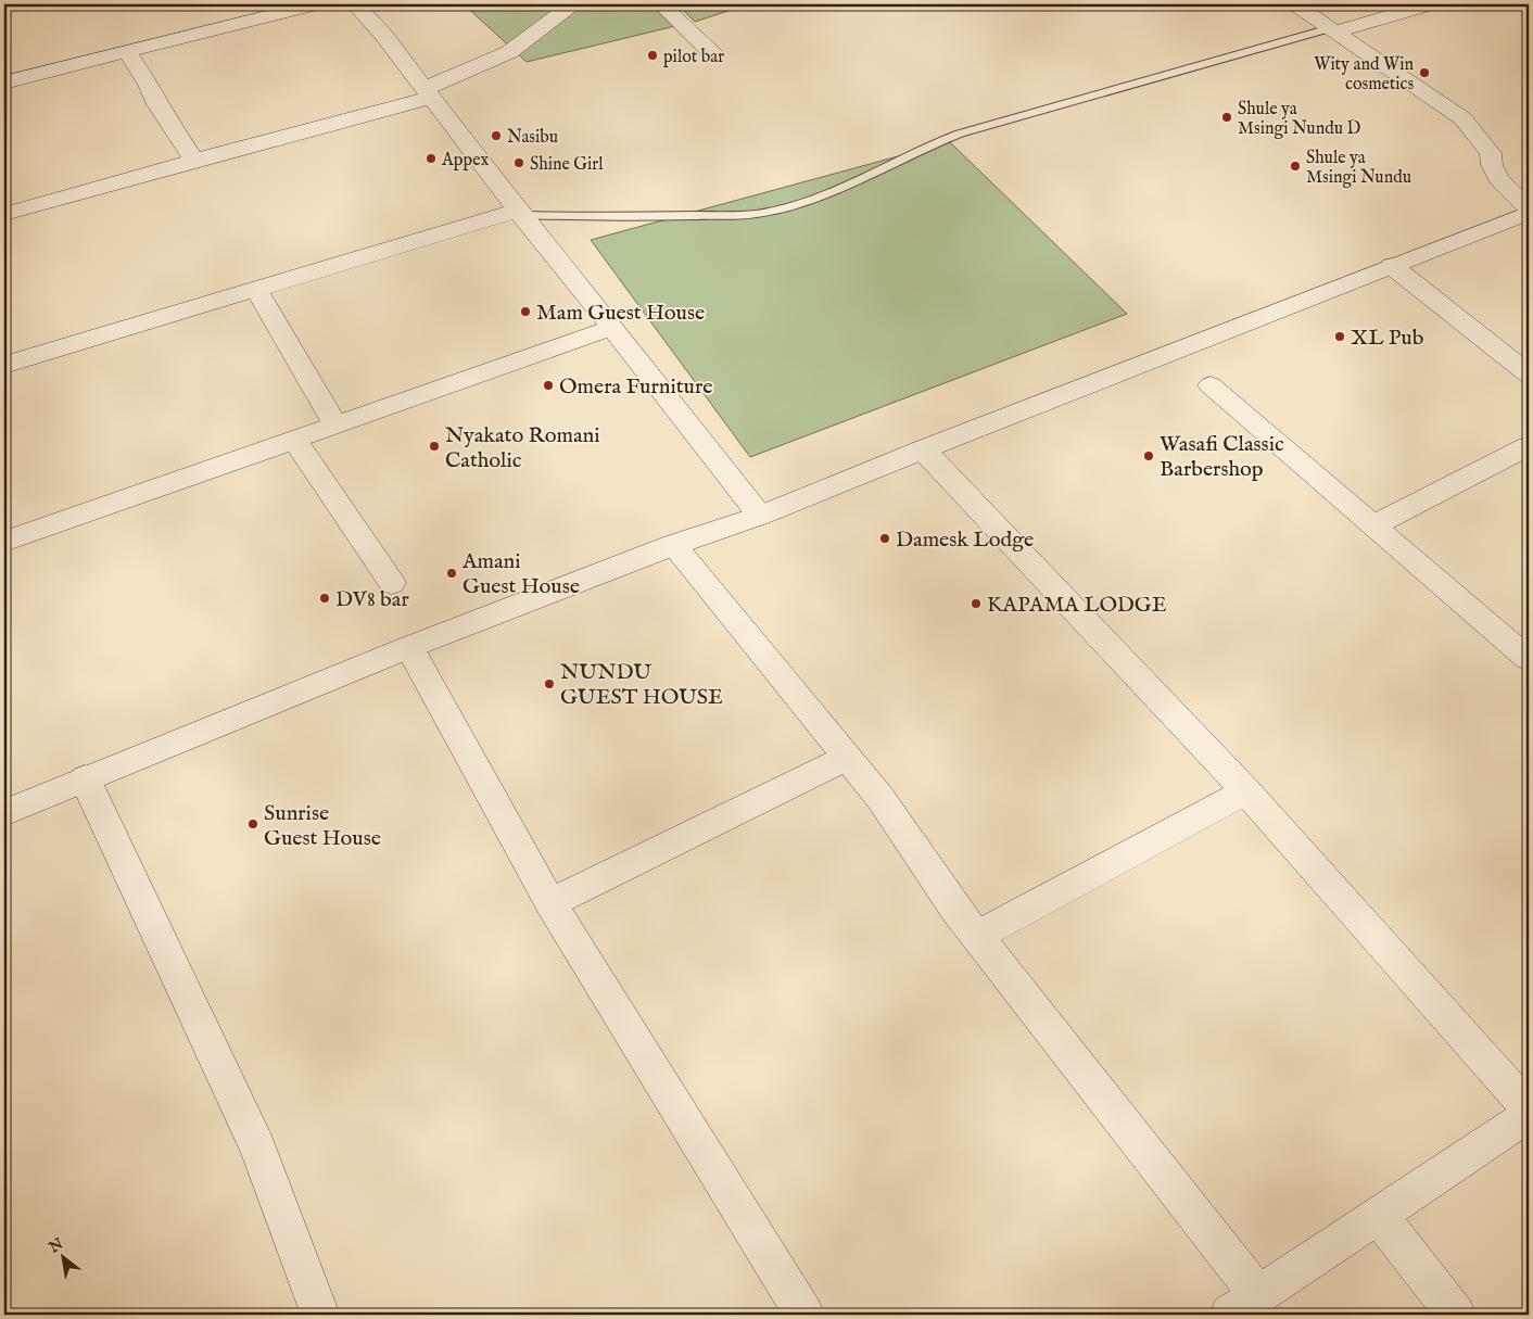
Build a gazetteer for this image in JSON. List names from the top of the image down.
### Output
{
  "places": [
    "pilot bar",
    "Wity and Win cosmetics",
    "Shule ya Msingi Nundu D",
    "Nasibu",
    "Appex",
    "Shine Girl",
    "Shule ya Msingi Nundu",
    "Mam Guest House",
    "XL Pub",
    "Omera Furniture",
    "Nyakato Romani Catholic",
    "Wasafi Classic Barbershop",
    "Damesk Lodge",
    "Amani Guest House",
    "DV8 bar",
    "KAPAMA LODGE",
    "NUNDU GUEST HOUSE",
    "Sunrise Guest House"
  ],
  "north": "top left"
}
